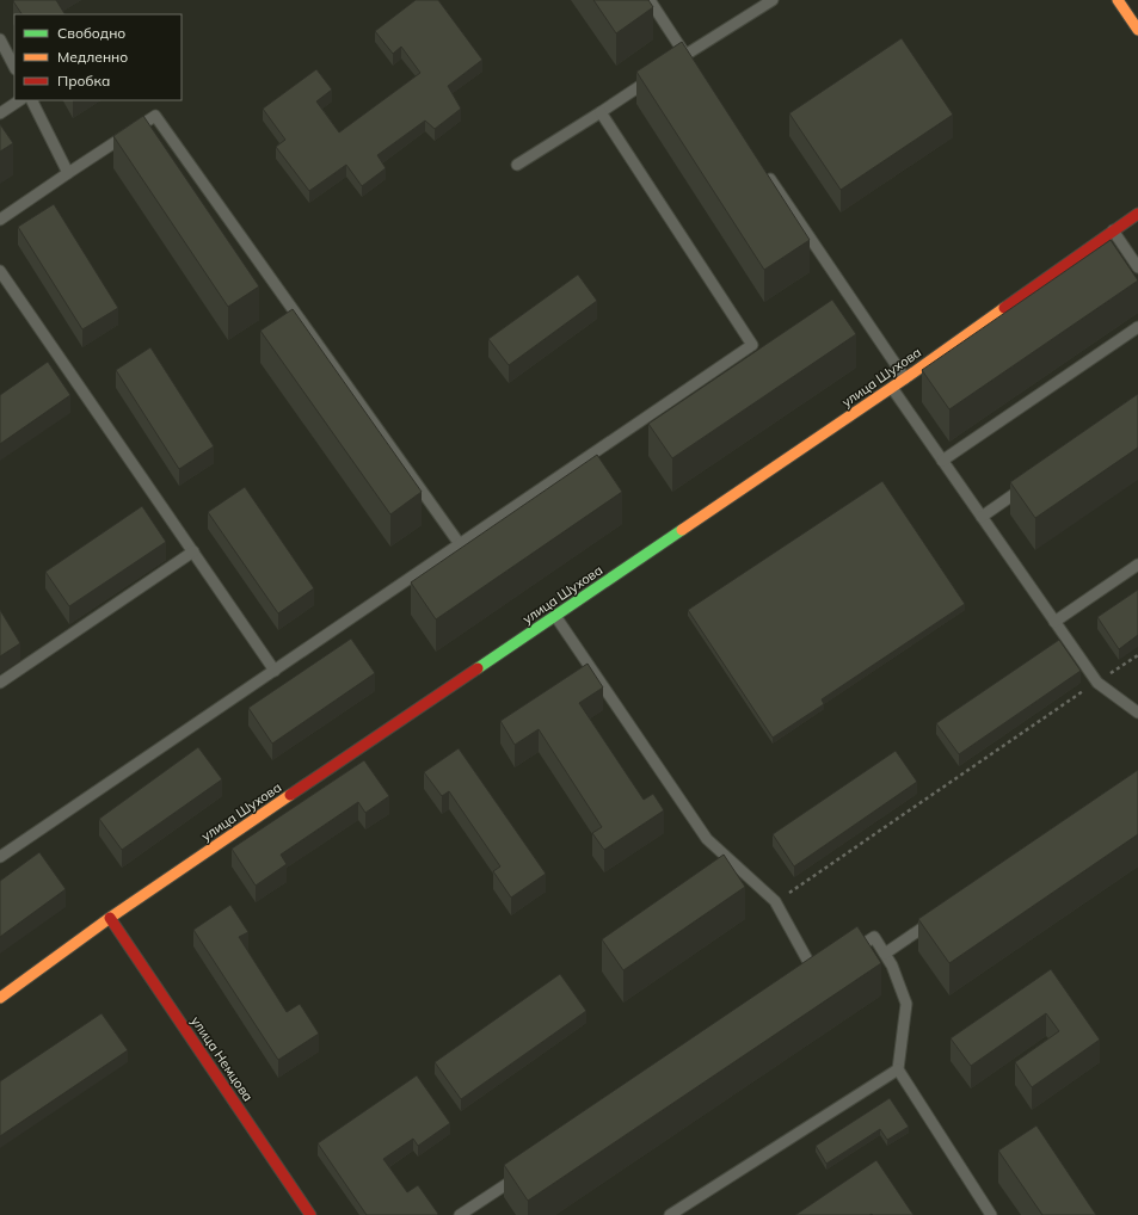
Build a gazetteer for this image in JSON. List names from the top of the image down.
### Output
{
  "streets": {
    "street": ["улица Шухова", "улица Немцова"]
  },
  "crossings": [
    ["улица Шухова", "улица Немцова"]
  ],
  "legend": ["Свободно", "Медленно", "Пробка"]
}
